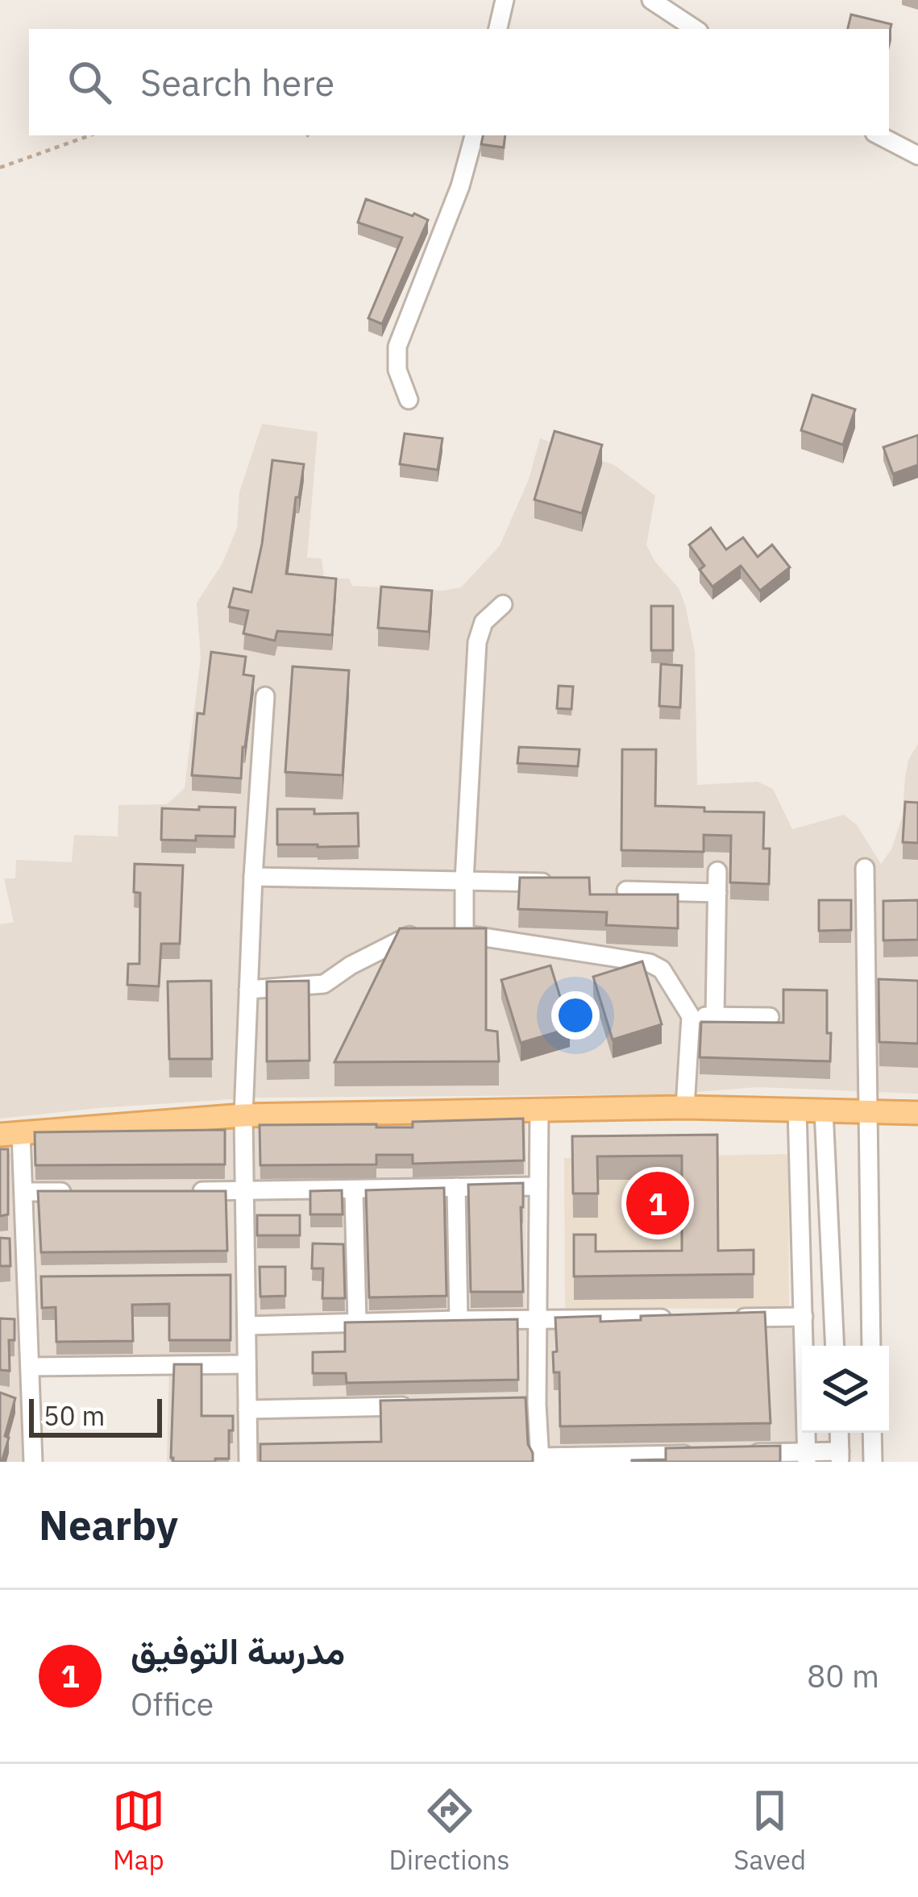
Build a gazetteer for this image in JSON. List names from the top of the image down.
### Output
{
  "scale_bar": "50 m",
  "page": {
    "search": "Search here",
    "pins": "1",
    "scale": "50 m",
    "heading": "Nearby",
    "list": [
      {
        "mark": "1",
        "name": "مدرسة التوفيق",
        "note": "Office",
        "value": "80 m"
      }
    ],
    "nav": ["Map", "Directions", "Saved"]
  }
}
